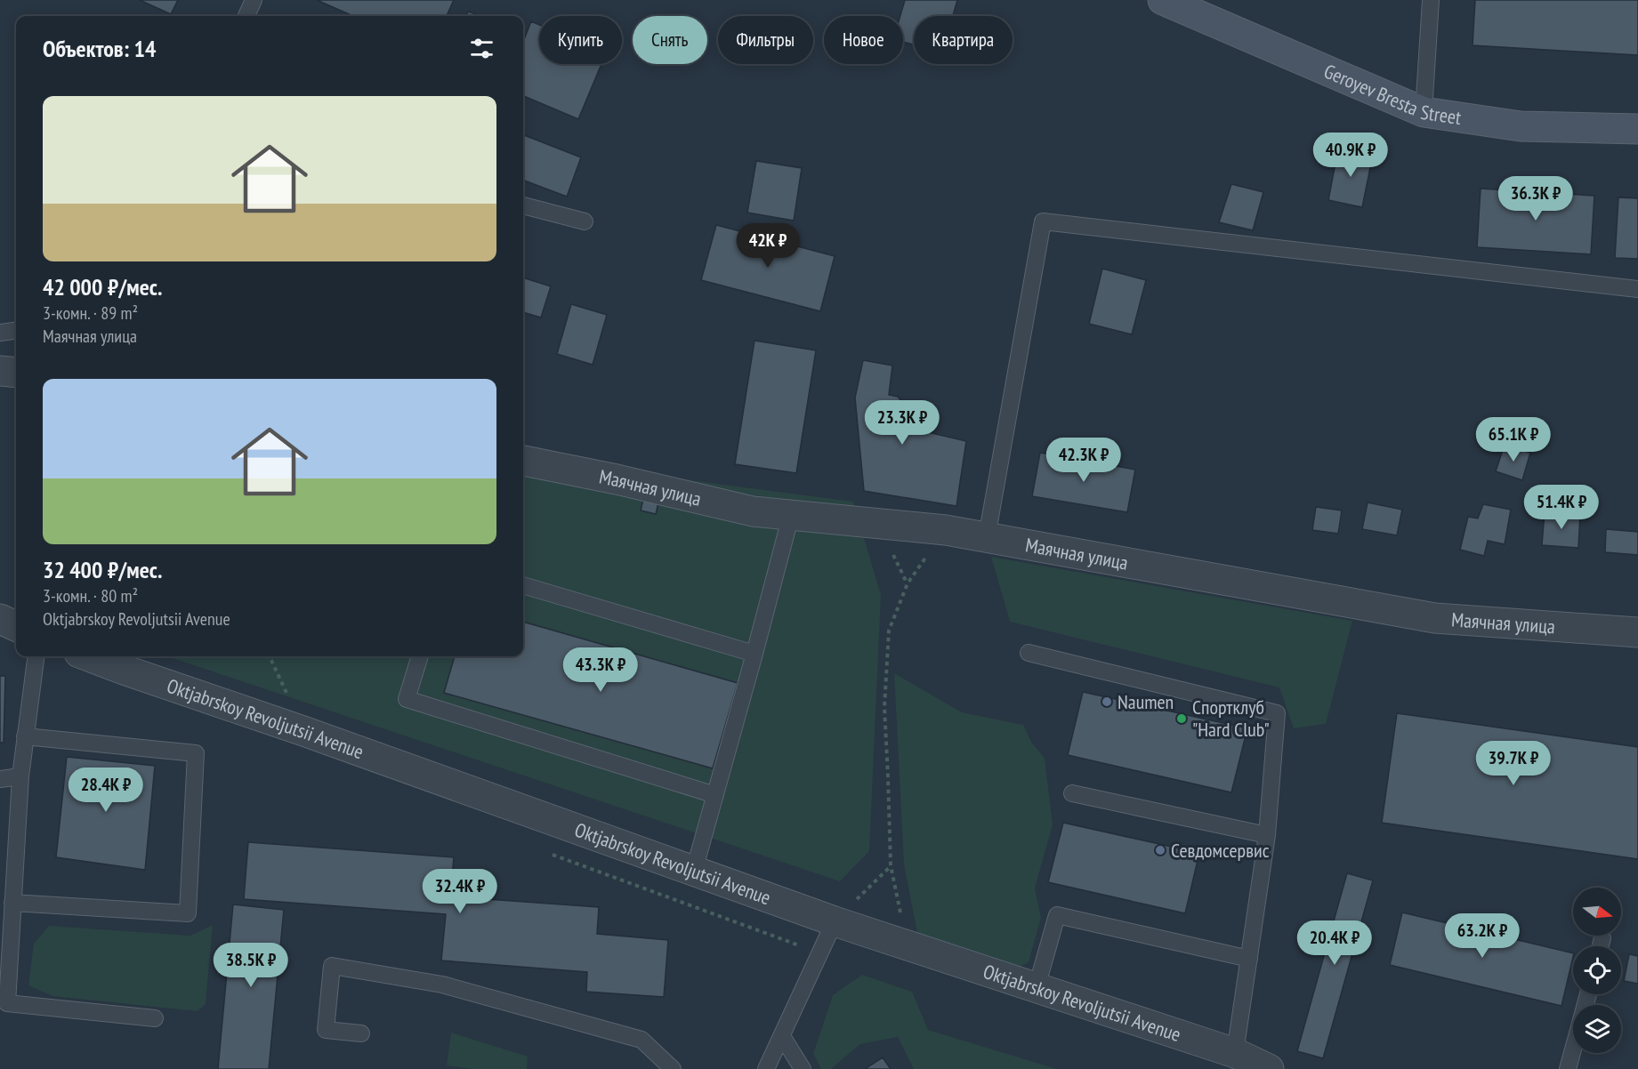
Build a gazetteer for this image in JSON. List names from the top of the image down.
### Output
{
  "streets": {
    "street": ["Geroyev Bresta Street", "Маячная улица", "Oktjabrskoy Revoljutsii Avenue"]
  },
  "places": ["Naumen", "Спортклуб \"Hard Club\"", "Севдомсервис"],
  "north": "right",
  "page": {
    "chip": [
      "Купить",
      "Снять",
      "Фильтры",
      "Новое",
      "Квартира"
    ],
    "heading": "Объектов: 14",
    "list": [
      {
        "name": "42 000 ₽/мес.",
        "note": "3-комн. · 89 m² · Маячная улица"
      },
      {
        "name": "32 400 ₽/мес.",
        "note": "3-комн. · 80 m² · Oktjabrskoy Revoljutsii Avenue"
      }
    ],
    "price": [
      "40.9K ₽",
      "36.3K ₽",
      "42K ₽",
      "23.3K ₽",
      "65.1K ₽",
      "42.3K ₽",
      "51.4K ₽",
      "43.3K ₽",
      "39.7K ₽",
      "28.4K ₽",
      "32.4K ₽",
      "63.2K ₽",
      "20.4K ₽",
      "38.5K ₽"
    ]
  }
}
